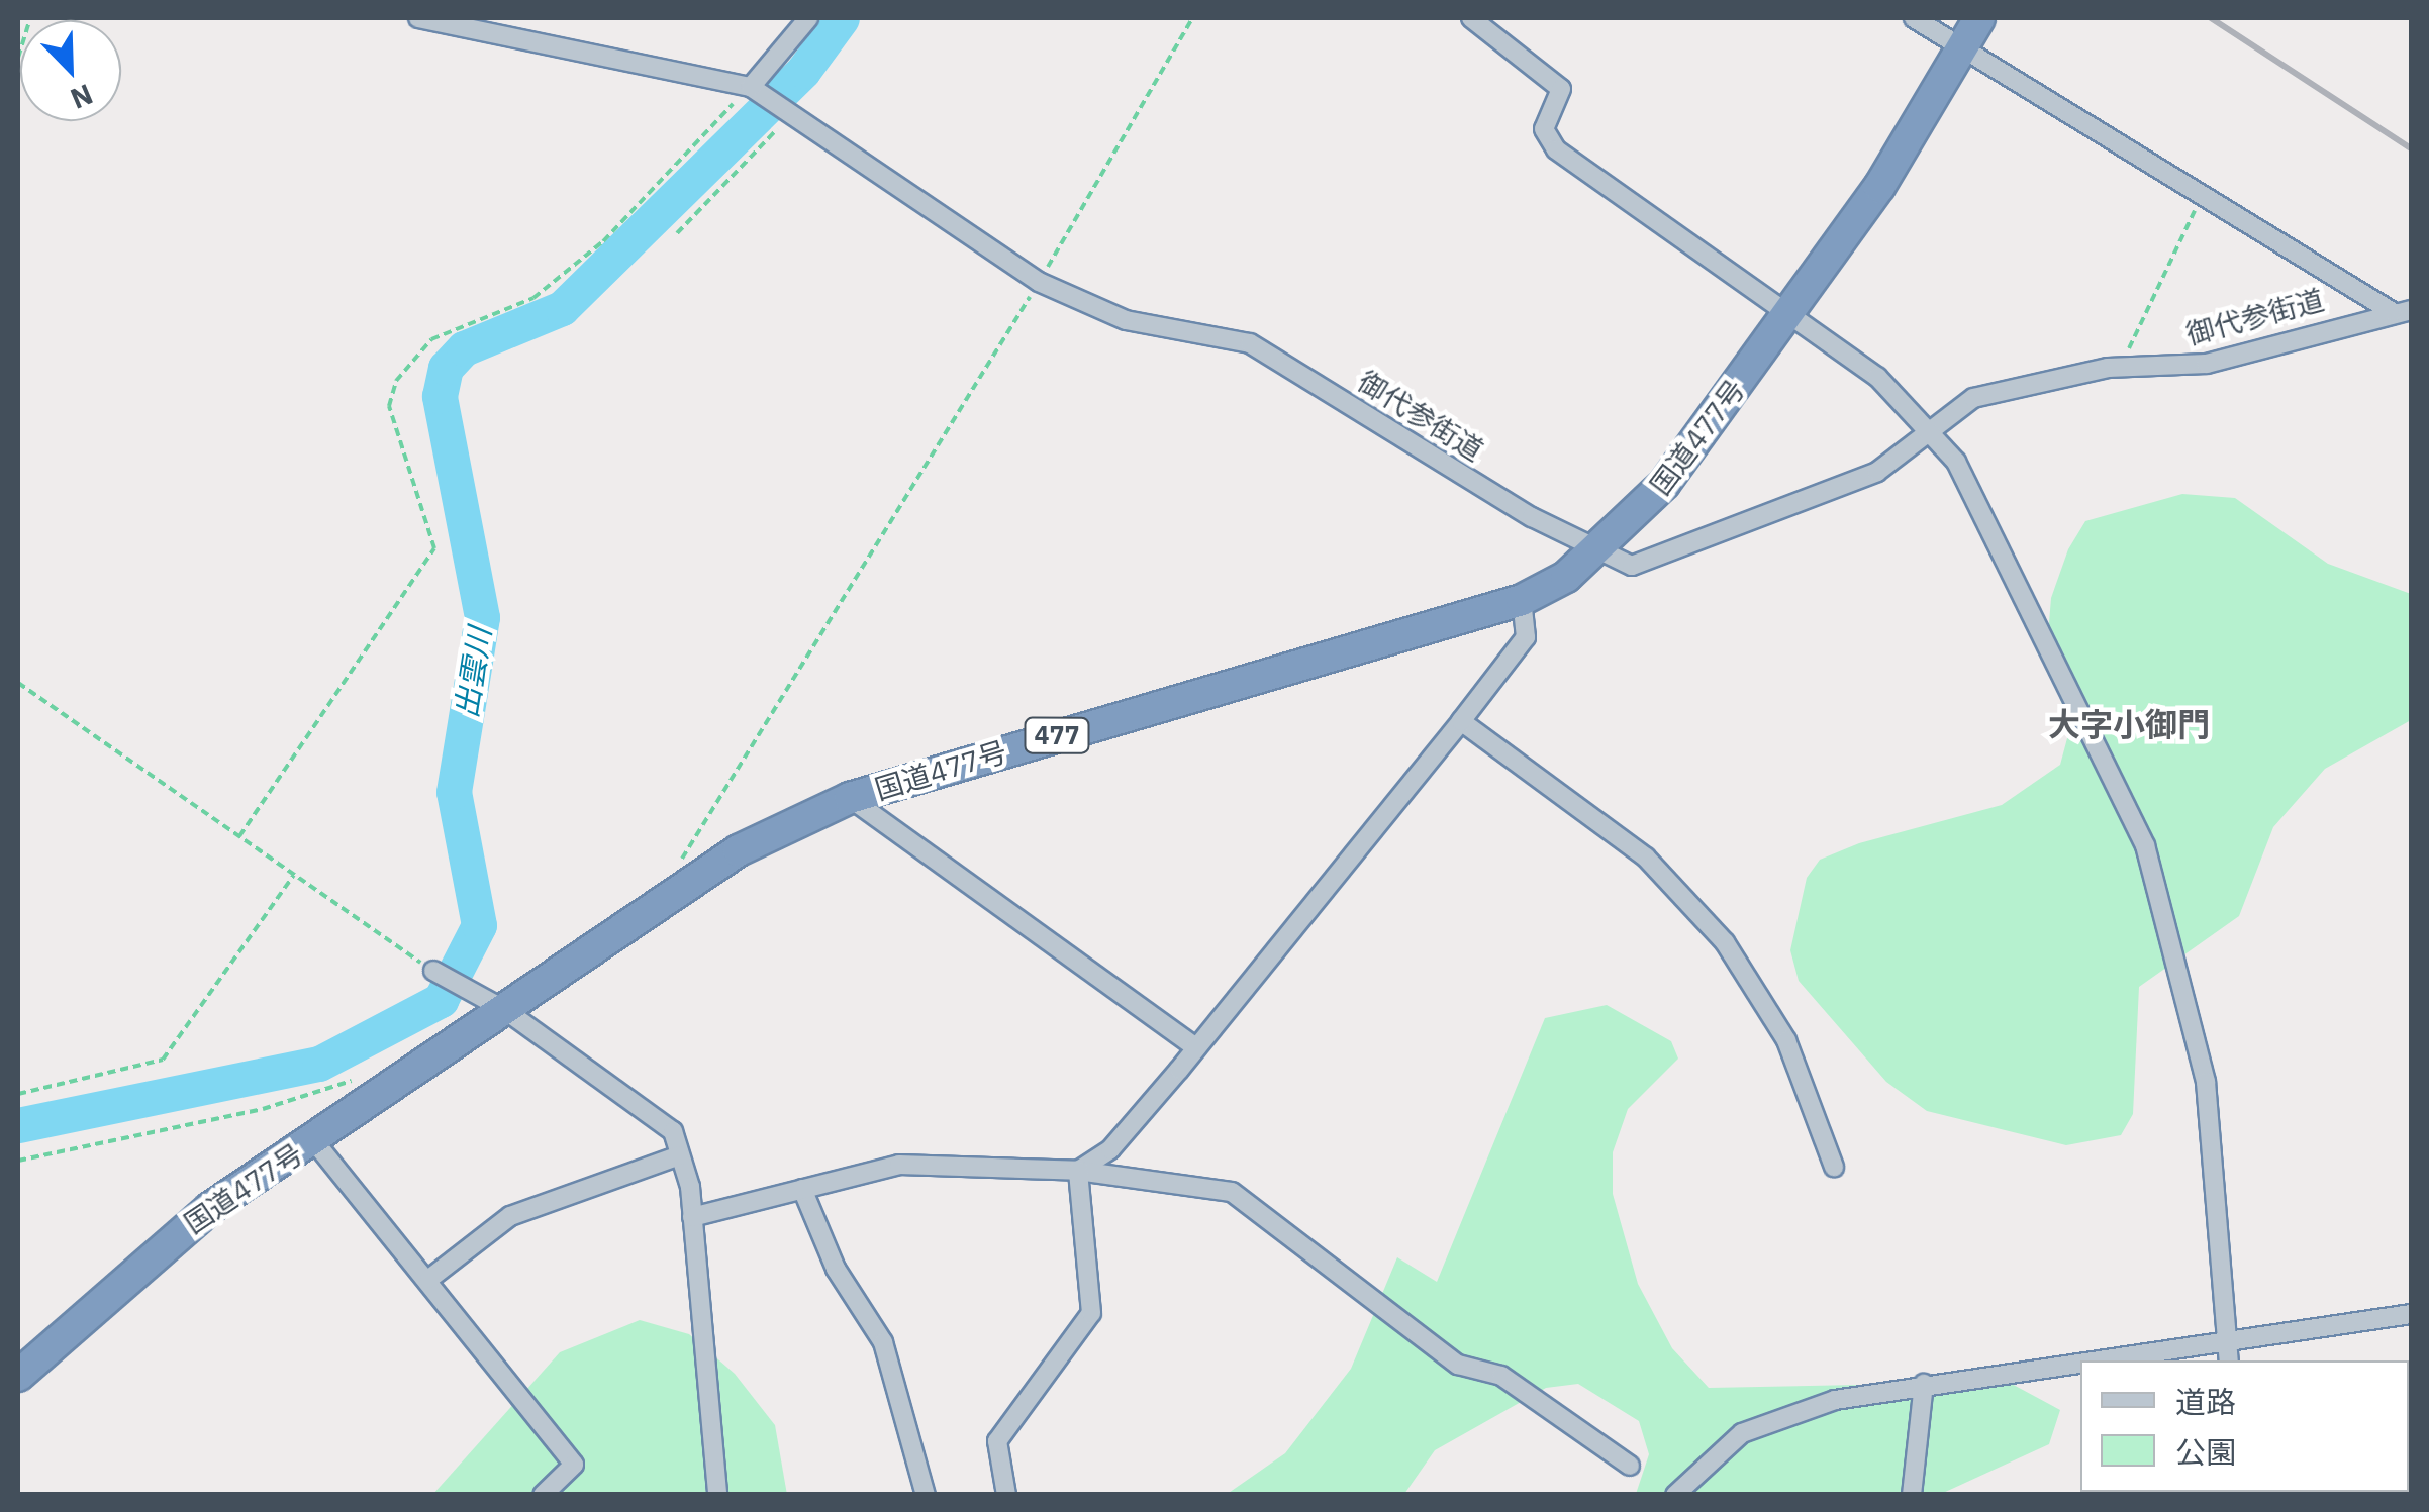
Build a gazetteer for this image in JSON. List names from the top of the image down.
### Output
{
  "streets": {
    "highway": ["国道477号", "477"],
    "street": ["御代参街道"]
  },
  "crossings": [
    ["御代参街道", "国道477号"]
  ],
  "districts": ["大字小御門"],
  "water": ["出雲川"],
  "legend": ["道路", "公園"],
  "north": "bottom right"
}
